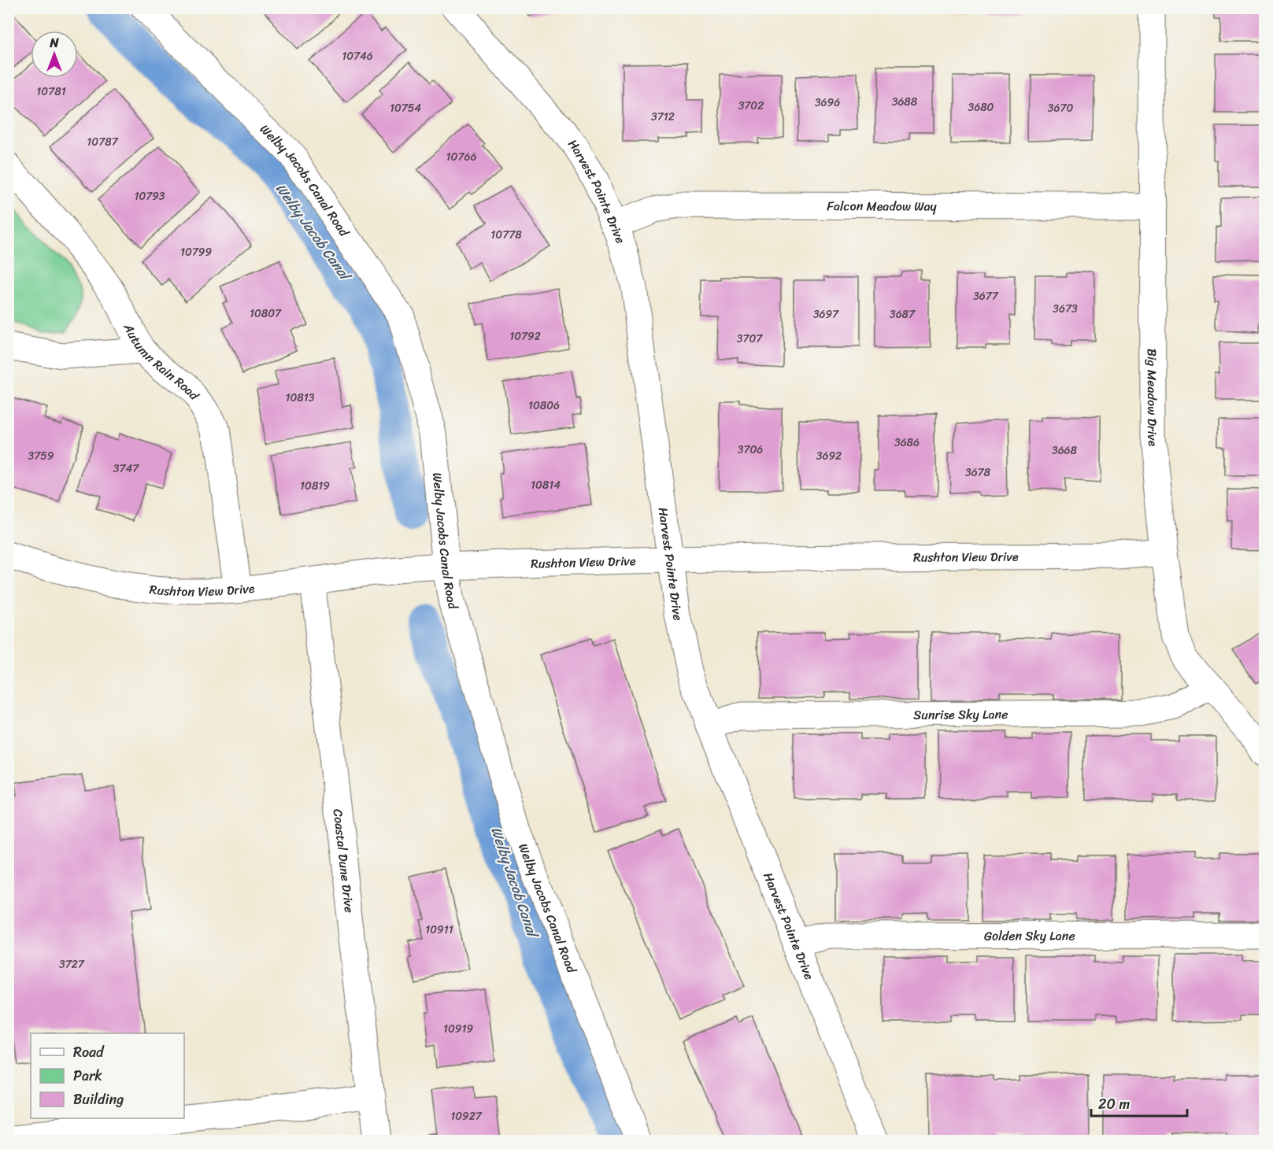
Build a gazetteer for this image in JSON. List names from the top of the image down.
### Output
{
  "streets": {
    "street": [
      "Welby Jacobs Canal Road",
      "Harvest Pointe Drive",
      "Falcon Meadow Way",
      "Autumn Rain Road",
      "Big Meadow Drive",
      "Rushton View Drive",
      "Sunrise Sky Lane",
      "Coastal Dune Drive",
      "Golden Sky Lane"
    ]
  },
  "crossings": [
    ["Welby Jacobs Canal Road", "Rushton View Drive"],
    ["Harvest Pointe Drive", "Falcon Meadow Way"],
    ["Harvest Pointe Drive", "Rushton View Drive"],
    ["Harvest Pointe Drive", "Sunrise Sky Lane"],
    ["Harvest Pointe Drive", "Golden Sky Lane"],
    ["Falcon Meadow Way", "Big Meadow Drive"],
    ["Autumn Rain Road", "Rushton View Drive"],
    ["Big Meadow Drive", "Rushton View Drive"],
    ["Big Meadow Drive", "Sunrise Sky Lane"],
    ["Rushton View Drive", "Coastal Dune Drive"]
  ],
  "water": ["Welby Jacob Canal"],
  "house_numbers": [
    "10746",
    "10781",
    "3688",
    "3696",
    "3702",
    "3680",
    "10754",
    "3670",
    "3712",
    "10787",
    "10766",
    "10793",
    "10778",
    "10799",
    "3677",
    "3673",
    "10807",
    "3697",
    "3687",
    "10792",
    "3707",
    "10813",
    "10806",
    "3686",
    "3706",
    "3668",
    "3759",
    "3692",
    "3747",
    "3678",
    "10814",
    "10819",
    "10911",
    "3727",
    "10919",
    "10927"
  ],
  "legend": ["Road", "Park", "Building"],
  "scale_bar": "20 m",
  "north": "top"
}
